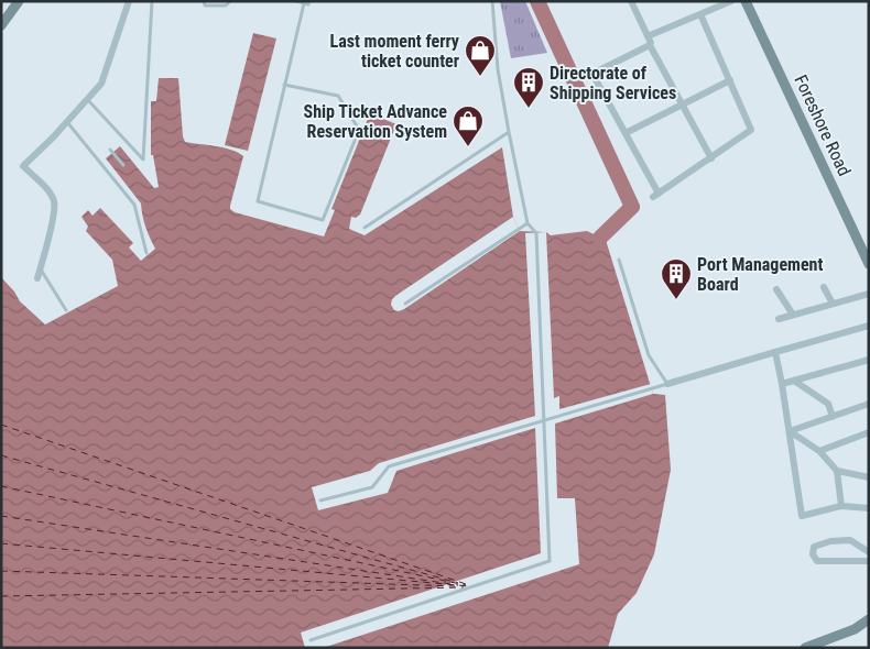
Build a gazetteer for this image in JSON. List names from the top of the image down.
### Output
{
  "streets": {
    "main road": ["Foreshore Road"]
  },
  "places": {
    "shop": ["Last moment ferry ticket counter", "Ship Ticket Advance Reservation System"],
    "building": ["Directorate of Shipping Services", "Port Management Board"]
  }
}
